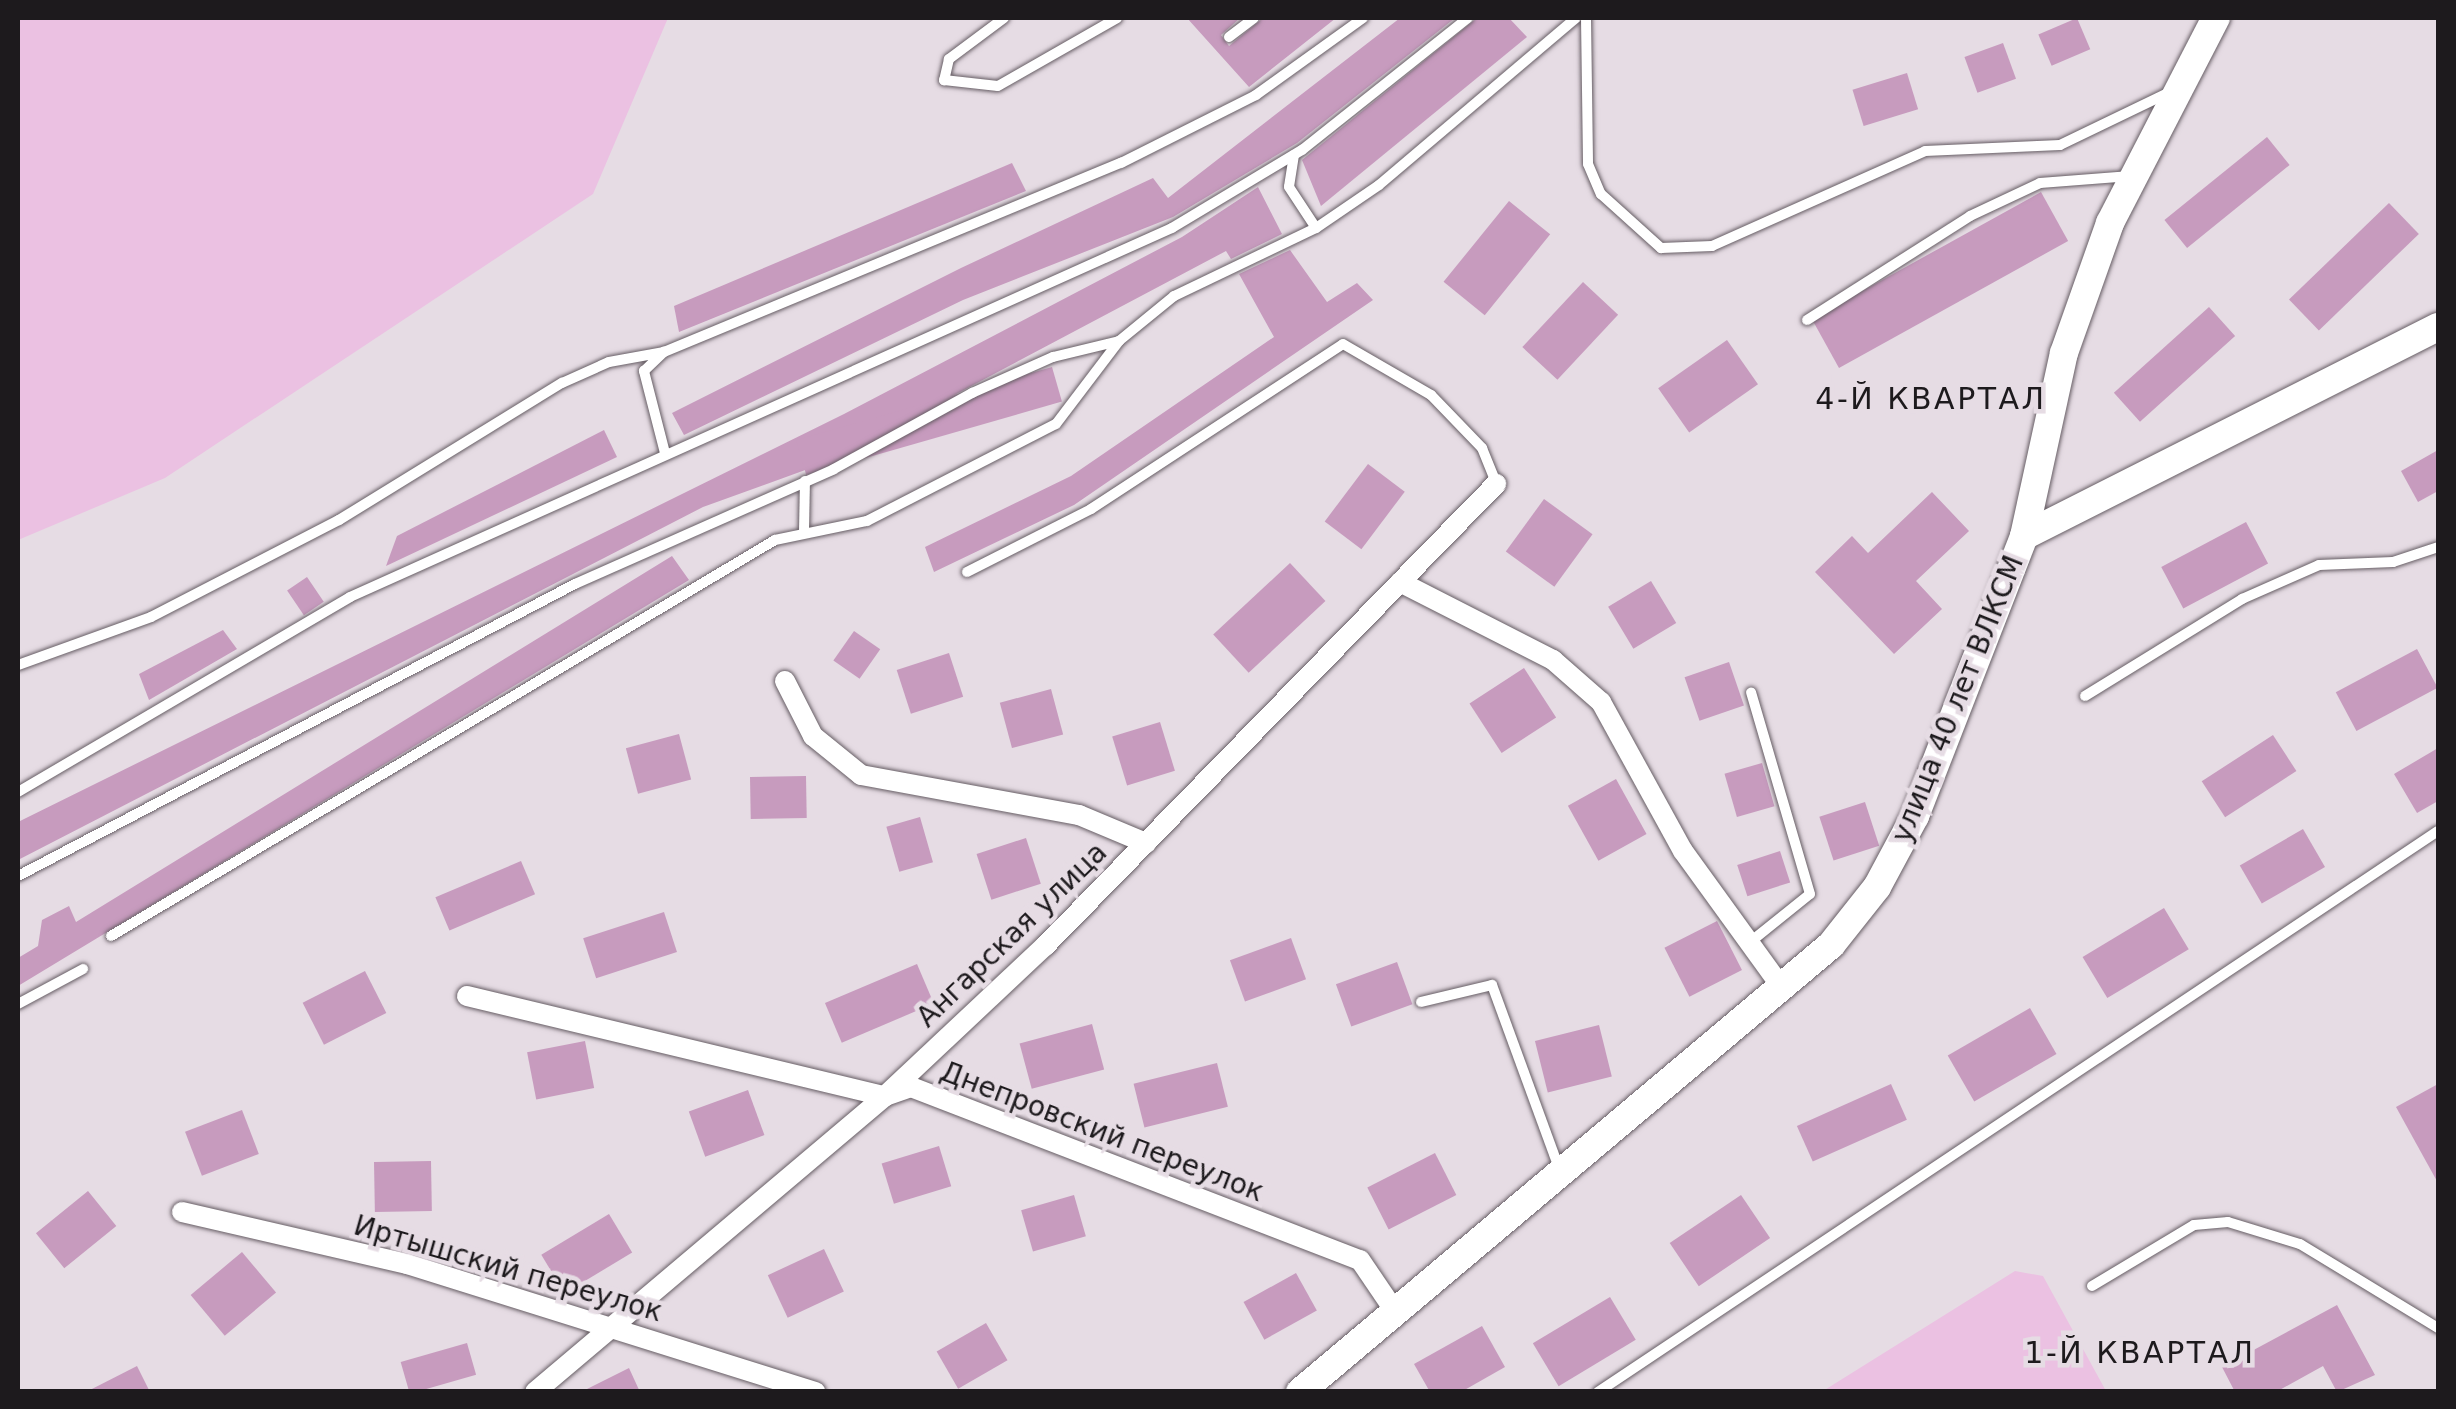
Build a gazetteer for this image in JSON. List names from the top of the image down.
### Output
{
  "streets": {
    "street": [
      "улица 40 лет ВЛКСМ",
      "Ангарская улица",
      "Днепровский переулок",
      "Иртышский переулок"
    ]
  },
  "crossings": [
    ["улица 40 лет ВЛКСМ", "Днепровский переулок"],
    ["Ангарская улица", "Днепровский переулок"],
    ["Ангарская улица", "Иртышский переулок"]
  ],
  "districts": ["4-Й КВАРТАЛ", "1-Й КВАРТАЛ"]
}
